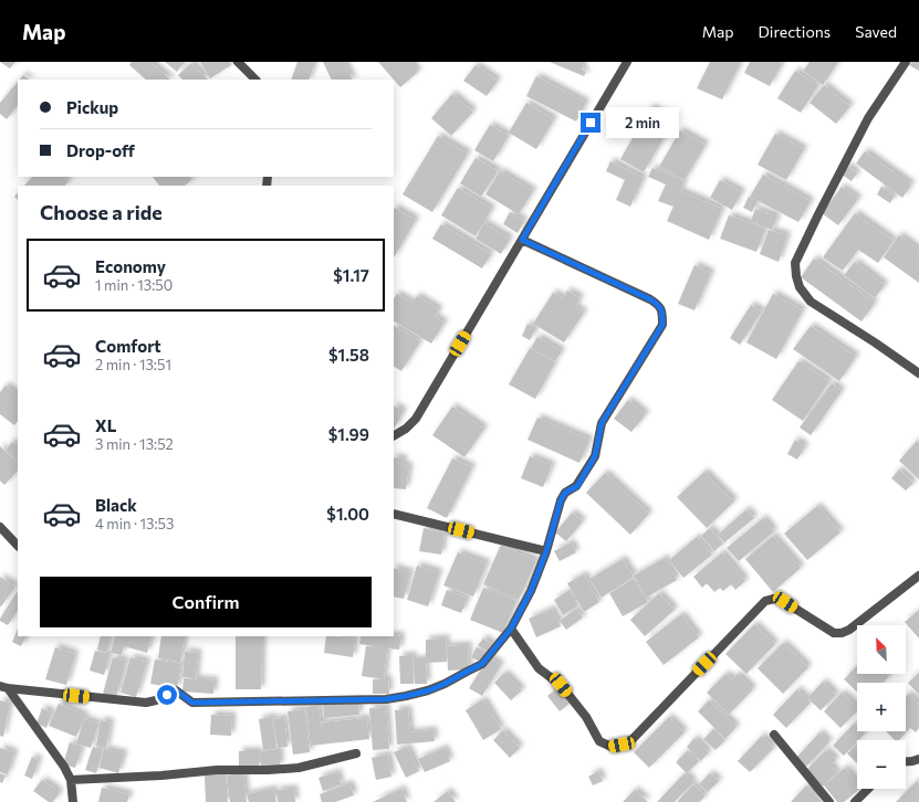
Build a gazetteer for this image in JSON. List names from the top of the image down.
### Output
{
  "north": "top left",
  "page": {
    "header": "Map",
    "nav": ["Map", "Directions", "Saved"],
    "banner": ["Pickup", "Drop-off"],
    "bubble": "2 min",
    "heading": "Choose a ride",
    "list": [
      {
        "name": "Economy",
        "note": "1 min · 13:50",
        "value": "$1.17"
      },
      {
        "name": "Comfort",
        "note": "2 min · 13:51",
        "value": "$1.58"
      },
      {
        "name": "XL",
        "note": "3 min · 13:52",
        "value": "$1.99"
      },
      {
        "name": "Black",
        "note": "4 min · 13:53",
        "value": "$1.00"
      }
    ],
    "buttons": "Confirm",
    "map_buttons": ["+", "−"]
  }
}
